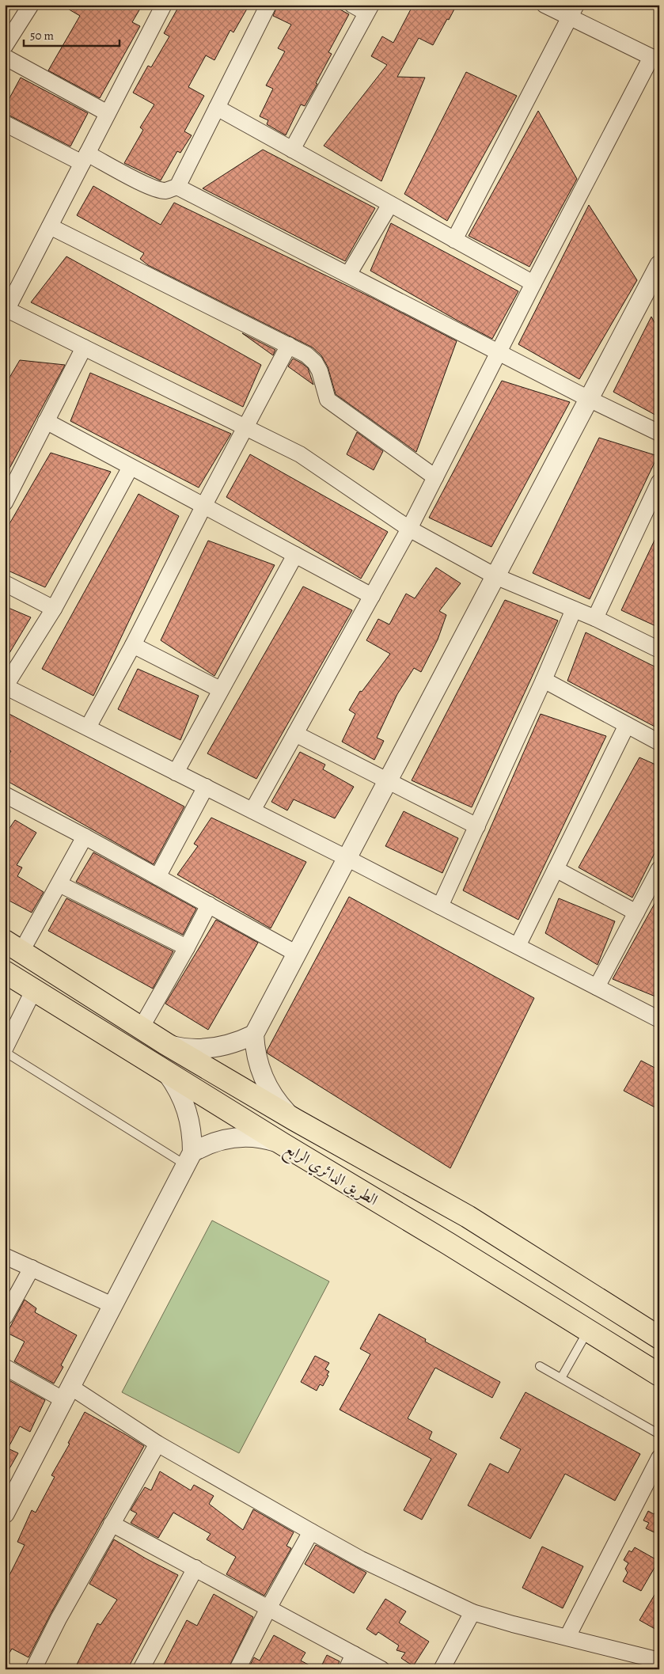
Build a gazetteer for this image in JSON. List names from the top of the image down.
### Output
{
  "streets": {
    "main road": ["الطريق الدائري الرابع"]
  },
  "scale_bar": "50 m"
}
